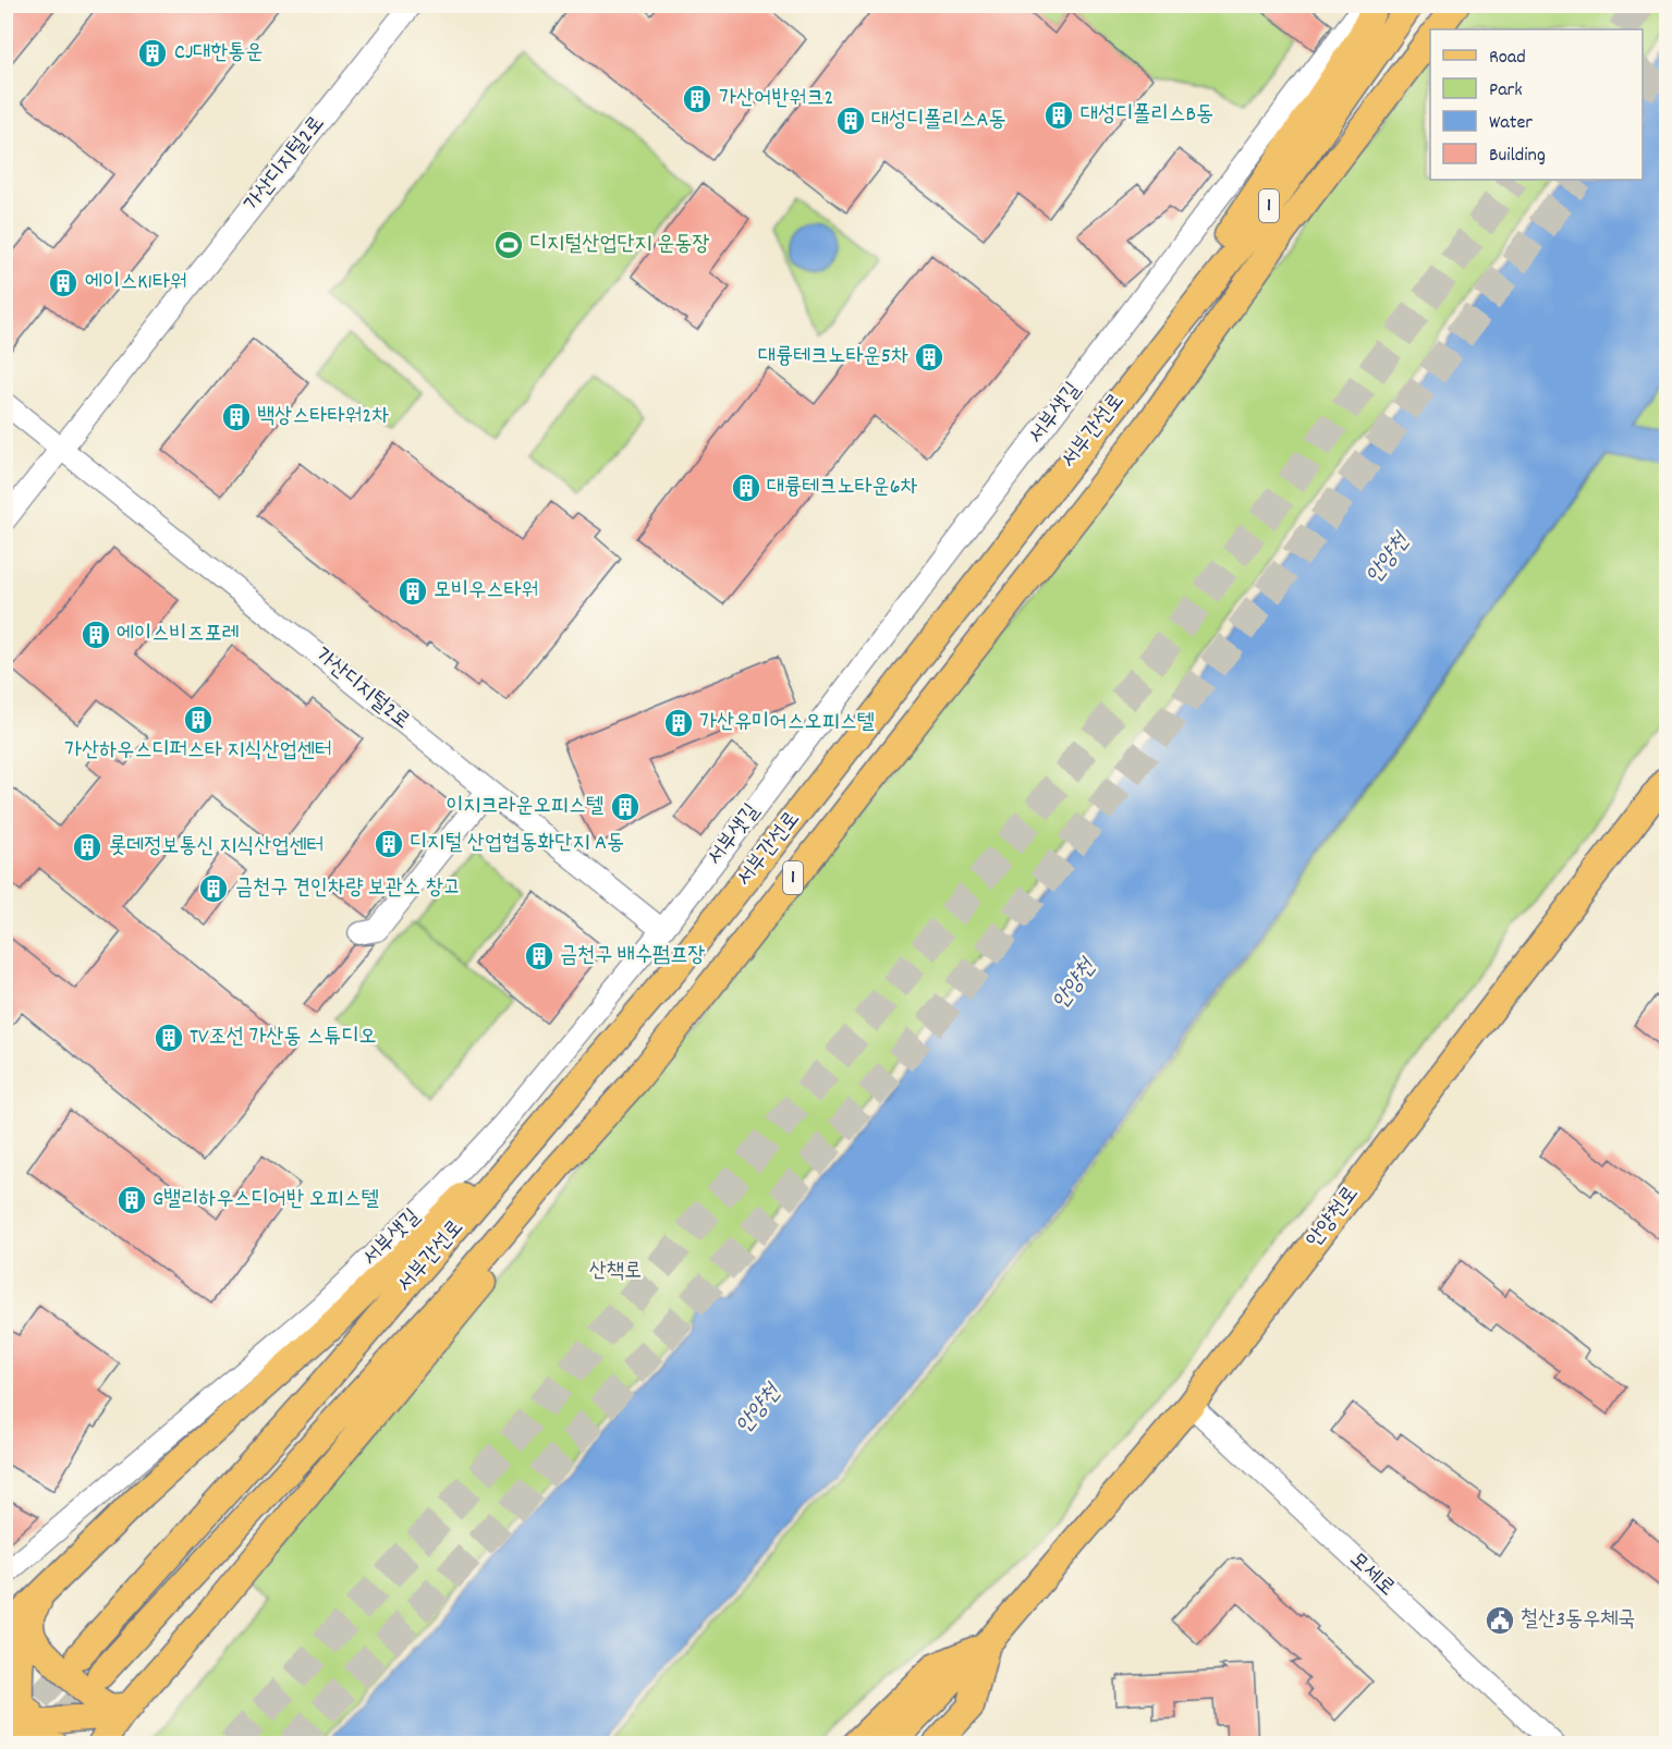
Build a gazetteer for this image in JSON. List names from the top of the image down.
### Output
{
  "streets": {
    "main road": ["1", "서부간선로", "안양천로"],
    "street": ["가산디지털2로", "서부샛길", "모세로"]
  },
  "crossings": [
    ["가산디지털2로", "서부샛길"],
    ["안양천로", "모세로"]
  ],
  "water": ["안양천"],
  "parks": ["산책로"],
  "places": {
    "building": [
      "CJ대한통운",
      "가산어반워크2",
      "대성디폴리스B동",
      "대성디폴리스A동",
      "에이스K1타워",
      "대륭테크노타운5차",
      "백상스타타워2차",
      "대륭테크노타운6차",
      "모비우스타워",
      "에이스비즈포레",
      "가산하우스디퍼스타 지식산업센터",
      "가산유미어스오피스텔",
      "이지크라운오피스텔",
      "디지털 산업협동화단지 A동",
      "롯데정보통신 지식산업센터",
      "금천구 견인차량 보관소 창고",
      "금천구 배수펌프장",
      "TV조선 가산동 스튜디오",
      "G밸리하우스디어반 오피스텔"
    ],
    "sports": ["디지털산업단지 운동장"],
    "public building": ["철산3동우체국"]
  },
  "legend": [
    "Road",
    "Park",
    "Water",
    "Building"
  ]
}
